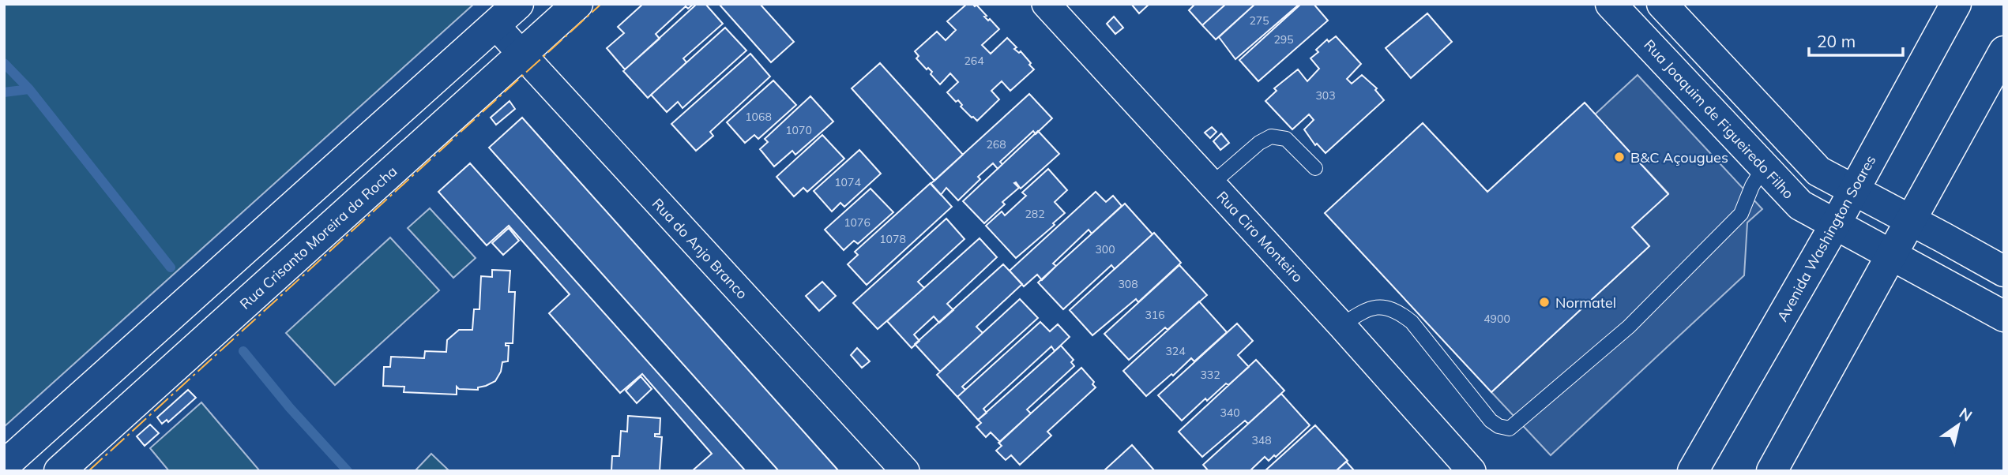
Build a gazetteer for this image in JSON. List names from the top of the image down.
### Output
{
  "streets": {
    "main road": ["Rua Joaquim de Figueiredo Filho", "Rua Crisanto Moreira da Rocha", "Avenida Washington Soares"],
    "street": ["Rua Ciro Monteiro", "Rua do Anjo Branco"]
  },
  "crossings": [
    ["Rua Joaquim de Figueiredo Filho", "Avenida Washington Soares"],
    ["Rua Crisanto Moreira da Rocha", "Rua do Anjo Branco"]
  ],
  "places": ["B&C Açougues", "Normatel"],
  "house_numbers": [
    "275",
    "295",
    "264",
    "303",
    "1068",
    "1070",
    "268",
    "1074",
    "282",
    "1076",
    "1078",
    "300",
    "308",
    "316",
    "4900",
    "324",
    "332",
    "340",
    "348"
  ],
  "scale_bar": "20 m",
  "north": "top right"
}
